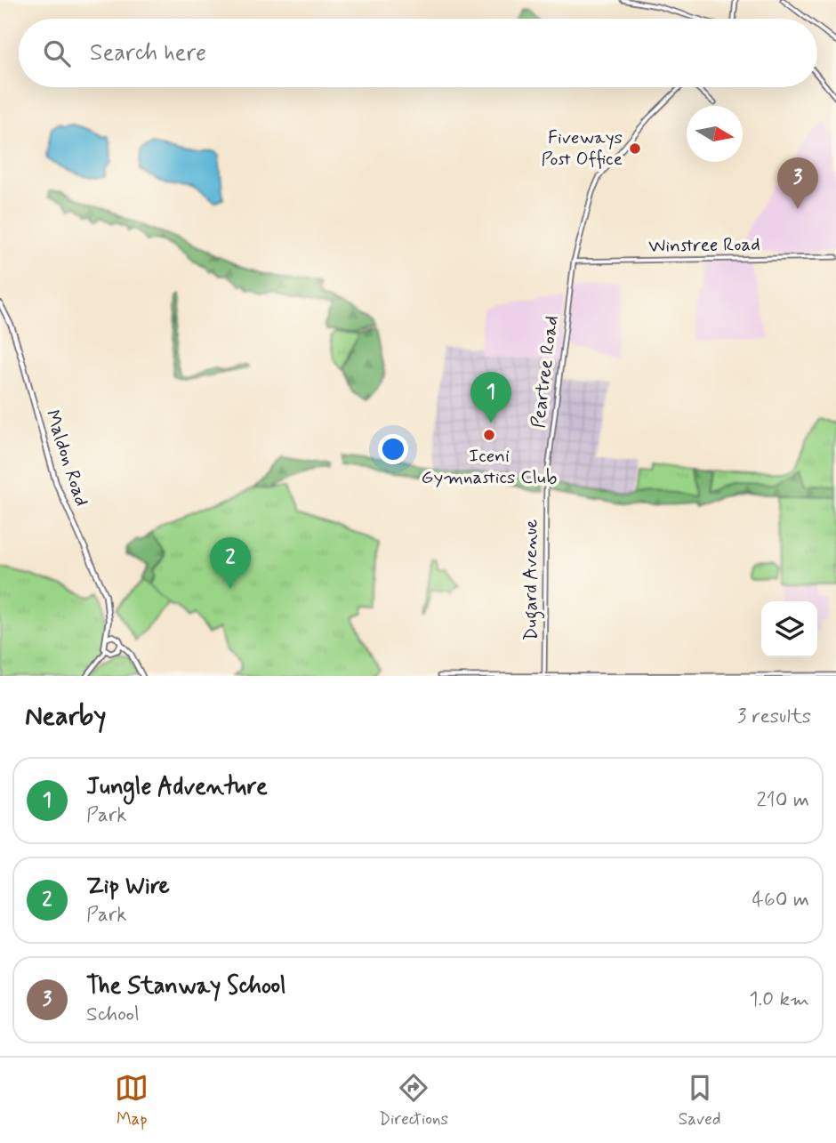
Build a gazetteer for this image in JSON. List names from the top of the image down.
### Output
{
  "streets": {
    "main road": ["Maldon Road"],
    "street": ["Winstree Road", "Peartree Road", "Dugard Avenue"]
  },
  "crossings": [
    ["Winstree Road", "Peartree Road"],
    ["Peartree Road", "Dugard Avenue"]
  ],
  "places": ["Fiveways Post Office", "Iceni Gymnastics Club"],
  "north": "right",
  "page": {
    "search": "Search here",
    "pins": ["3", "1", "2"],
    "heading": ["Nearby", "3 results"],
    "list": [
      {
        "mark": "1",
        "name": "Jungle Adventure",
        "note": "Park",
        "value": "210 m"
      },
      {
        "mark": "2",
        "name": "Zip Wire",
        "note": "Park",
        "value": "460 m"
      },
      {
        "mark": "3",
        "name": "The Stanway School",
        "note": "School",
        "value": "1.0 km"
      }
    ],
    "nav": ["Map", "Directions", "Saved"]
  }
}
